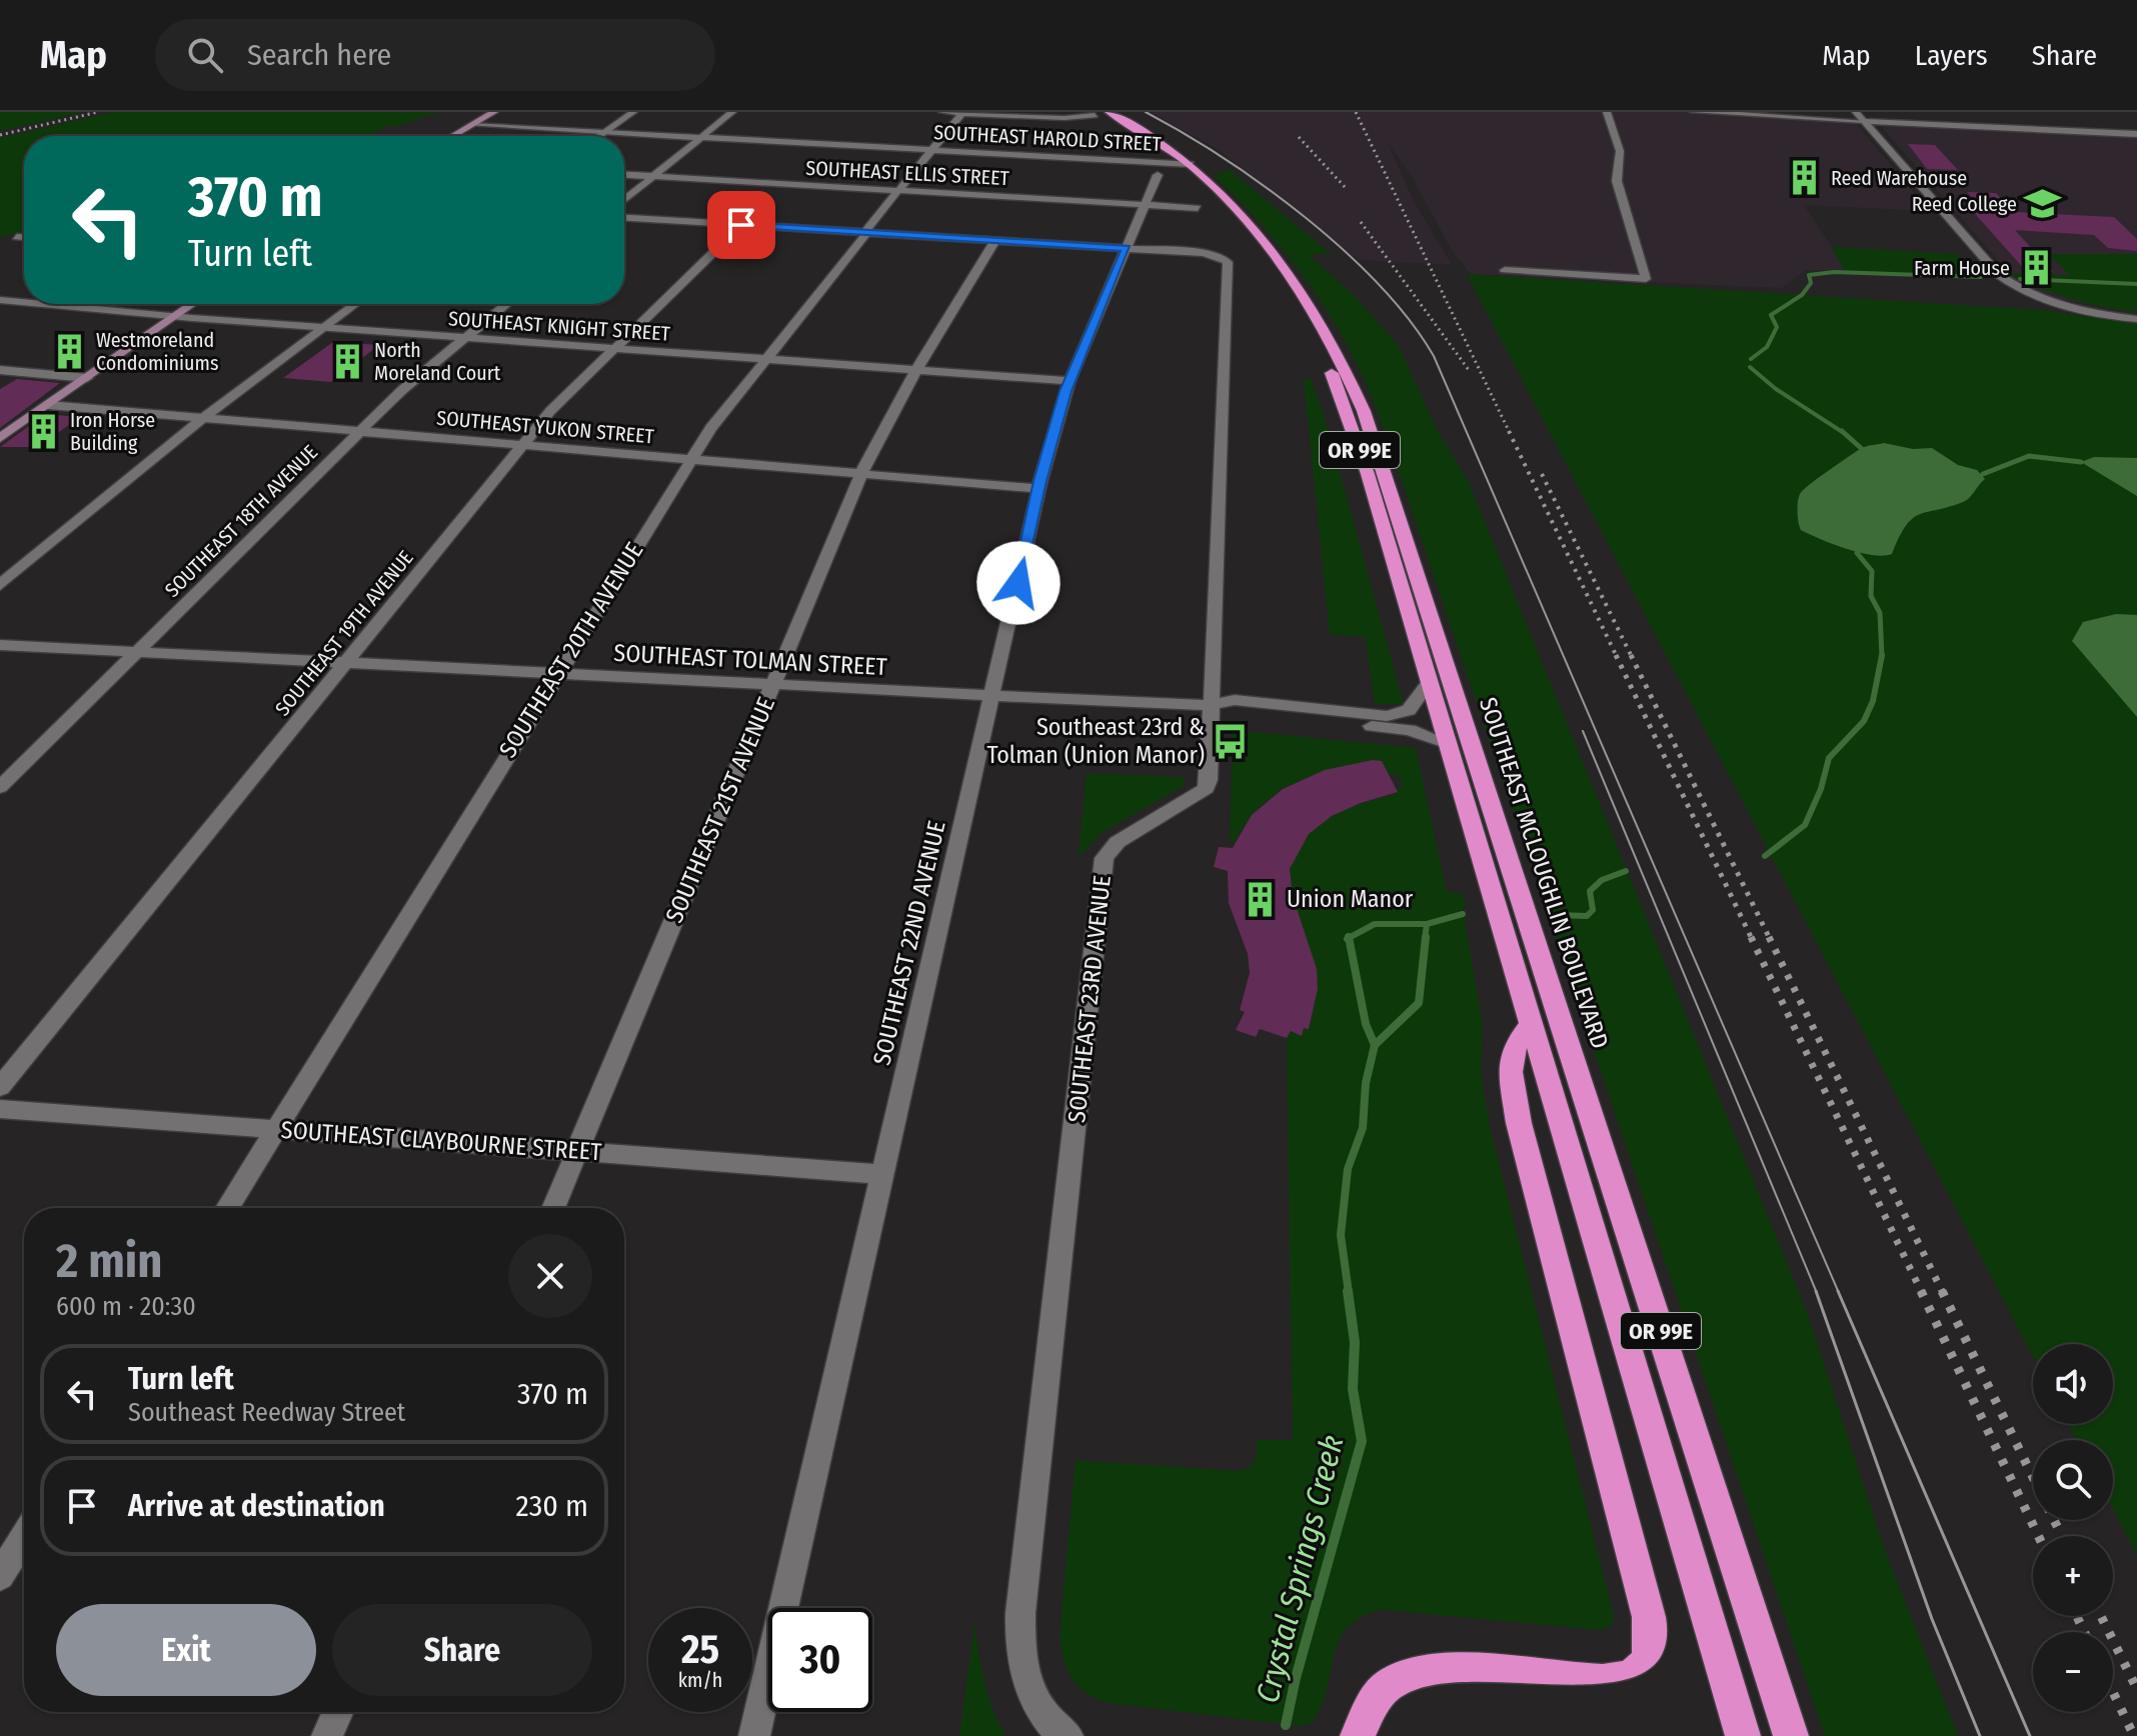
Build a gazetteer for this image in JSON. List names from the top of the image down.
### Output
{
  "streets": {
    "highway": ["OR 99E", "SOUTHEAST MCLOUGHLIN BOULEVARD"],
    "street": [
      "SOUTHEAST HAROLD STREET",
      "SOUTHEAST ELLIS STREET",
      "SOUTHEAST KNIGHT STREET",
      "SOUTHEAST YUKON STREET",
      "SOUTHEAST 18TH AVENUE",
      "SOUTHEAST 19TH AVENUE",
      "SOUTHEAST 20TH AVENUE",
      "SOUTHEAST TOLMAN STREET",
      "SOUTHEAST 21ST AVENUE",
      "SOUTHEAST 22ND AVENUE",
      "SOUTHEAST 23RD AVENUE",
      "SOUTHEAST CLAYBOURNE STREET"
    ]
  },
  "crossings": [
    ["SOUTHEAST HAROLD STREET", "SOUTHEAST 20TH AVENUE"],
    ["SOUTHEAST HAROLD STREET", "SOUTHEAST MCLOUGHLIN BOULEVARD"],
    ["SOUTHEAST ELLIS STREET", "SOUTHEAST 20TH AVENUE"],
    ["SOUTHEAST ELLIS STREET", "SOUTHEAST 22ND AVENUE"],
    ["SOUTHEAST KNIGHT STREET", "SOUTHEAST 18TH AVENUE"],
    ["SOUTHEAST KNIGHT STREET", "SOUTHEAST 19TH AVENUE"],
    ["SOUTHEAST KNIGHT STREET", "SOUTHEAST 20TH AVENUE"],
    ["SOUTHEAST KNIGHT STREET", "SOUTHEAST 21ST AVENUE"],
    ["SOUTHEAST KNIGHT STREET", "SOUTHEAST 22ND AVENUE"],
    ["SOUTHEAST YUKON STREET", "SOUTHEAST 18TH AVENUE"],
    ["SOUTHEAST YUKON STREET", "SOUTHEAST 19TH AVENUE"],
    ["SOUTHEAST YUKON STREET", "SOUTHEAST 20TH AVENUE"],
    ["SOUTHEAST YUKON STREET", "SOUTHEAST 21ST AVENUE"],
    ["SOUTHEAST YUKON STREET", "SOUTHEAST 22ND AVENUE"],
    ["SOUTHEAST 18TH AVENUE", "SOUTHEAST TOLMAN STREET"],
    ["SOUTHEAST 19TH AVENUE", "SOUTHEAST TOLMAN STREET"],
    ["SOUTHEAST 20TH AVENUE", "SOUTHEAST TOLMAN STREET"],
    ["SOUTHEAST 20TH AVENUE", "SOUTHEAST CLAYBOURNE STREET"],
    ["SOUTHEAST TOLMAN STREET", "SOUTHEAST 21ST AVENUE"],
    ["SOUTHEAST TOLMAN STREET", "SOUTHEAST MCLOUGHLIN BOULEVARD"],
    ["SOUTHEAST TOLMAN STREET", "SOUTHEAST 22ND AVENUE"],
    ["SOUTHEAST TOLMAN STREET", "SOUTHEAST 23RD AVENUE"],
    ["SOUTHEAST 21ST AVENUE", "SOUTHEAST CLAYBOURNE STREET"],
    ["SOUTHEAST 22ND AVENUE", "SOUTHEAST 23RD AVENUE"],
    ["SOUTHEAST 22ND AVENUE", "SOUTHEAST CLAYBOURNE STREET"]
  ],
  "water": ["Crystal Springs Creek"],
  "places": {
    "building": [
      "Reed Warehouse",
      "Farm House",
      "Westmoreland Condominiums",
      "North Moreland Court",
      "Iron Horse Building",
      "Union Manor"
    ],
    "school or university": ["Reed College"],
    "bus stop": ["Southeast 23rd & Tolman (Union Manor)"]
  },
  "page": {
    "header": "Map",
    "search": "Search here",
    "nav": ["Map", "Layers", "Share"],
    "turn": ["370 m", "Turn left"],
    "heading": ["2 min", "600 m · 20:30"],
    "map_buttons": ["+", "−"],
    "list": [
      {
        "name": "Turn left",
        "note": "Southeast Reedway Street",
        "value": "370 m"
      },
      {
        "name": "Arrive at destination",
        "value": "230 m"
      }
    ],
    "buttons": ["Exit", "Share"],
    "speed": "25 km/h",
    "limit": "30"
  }
}
